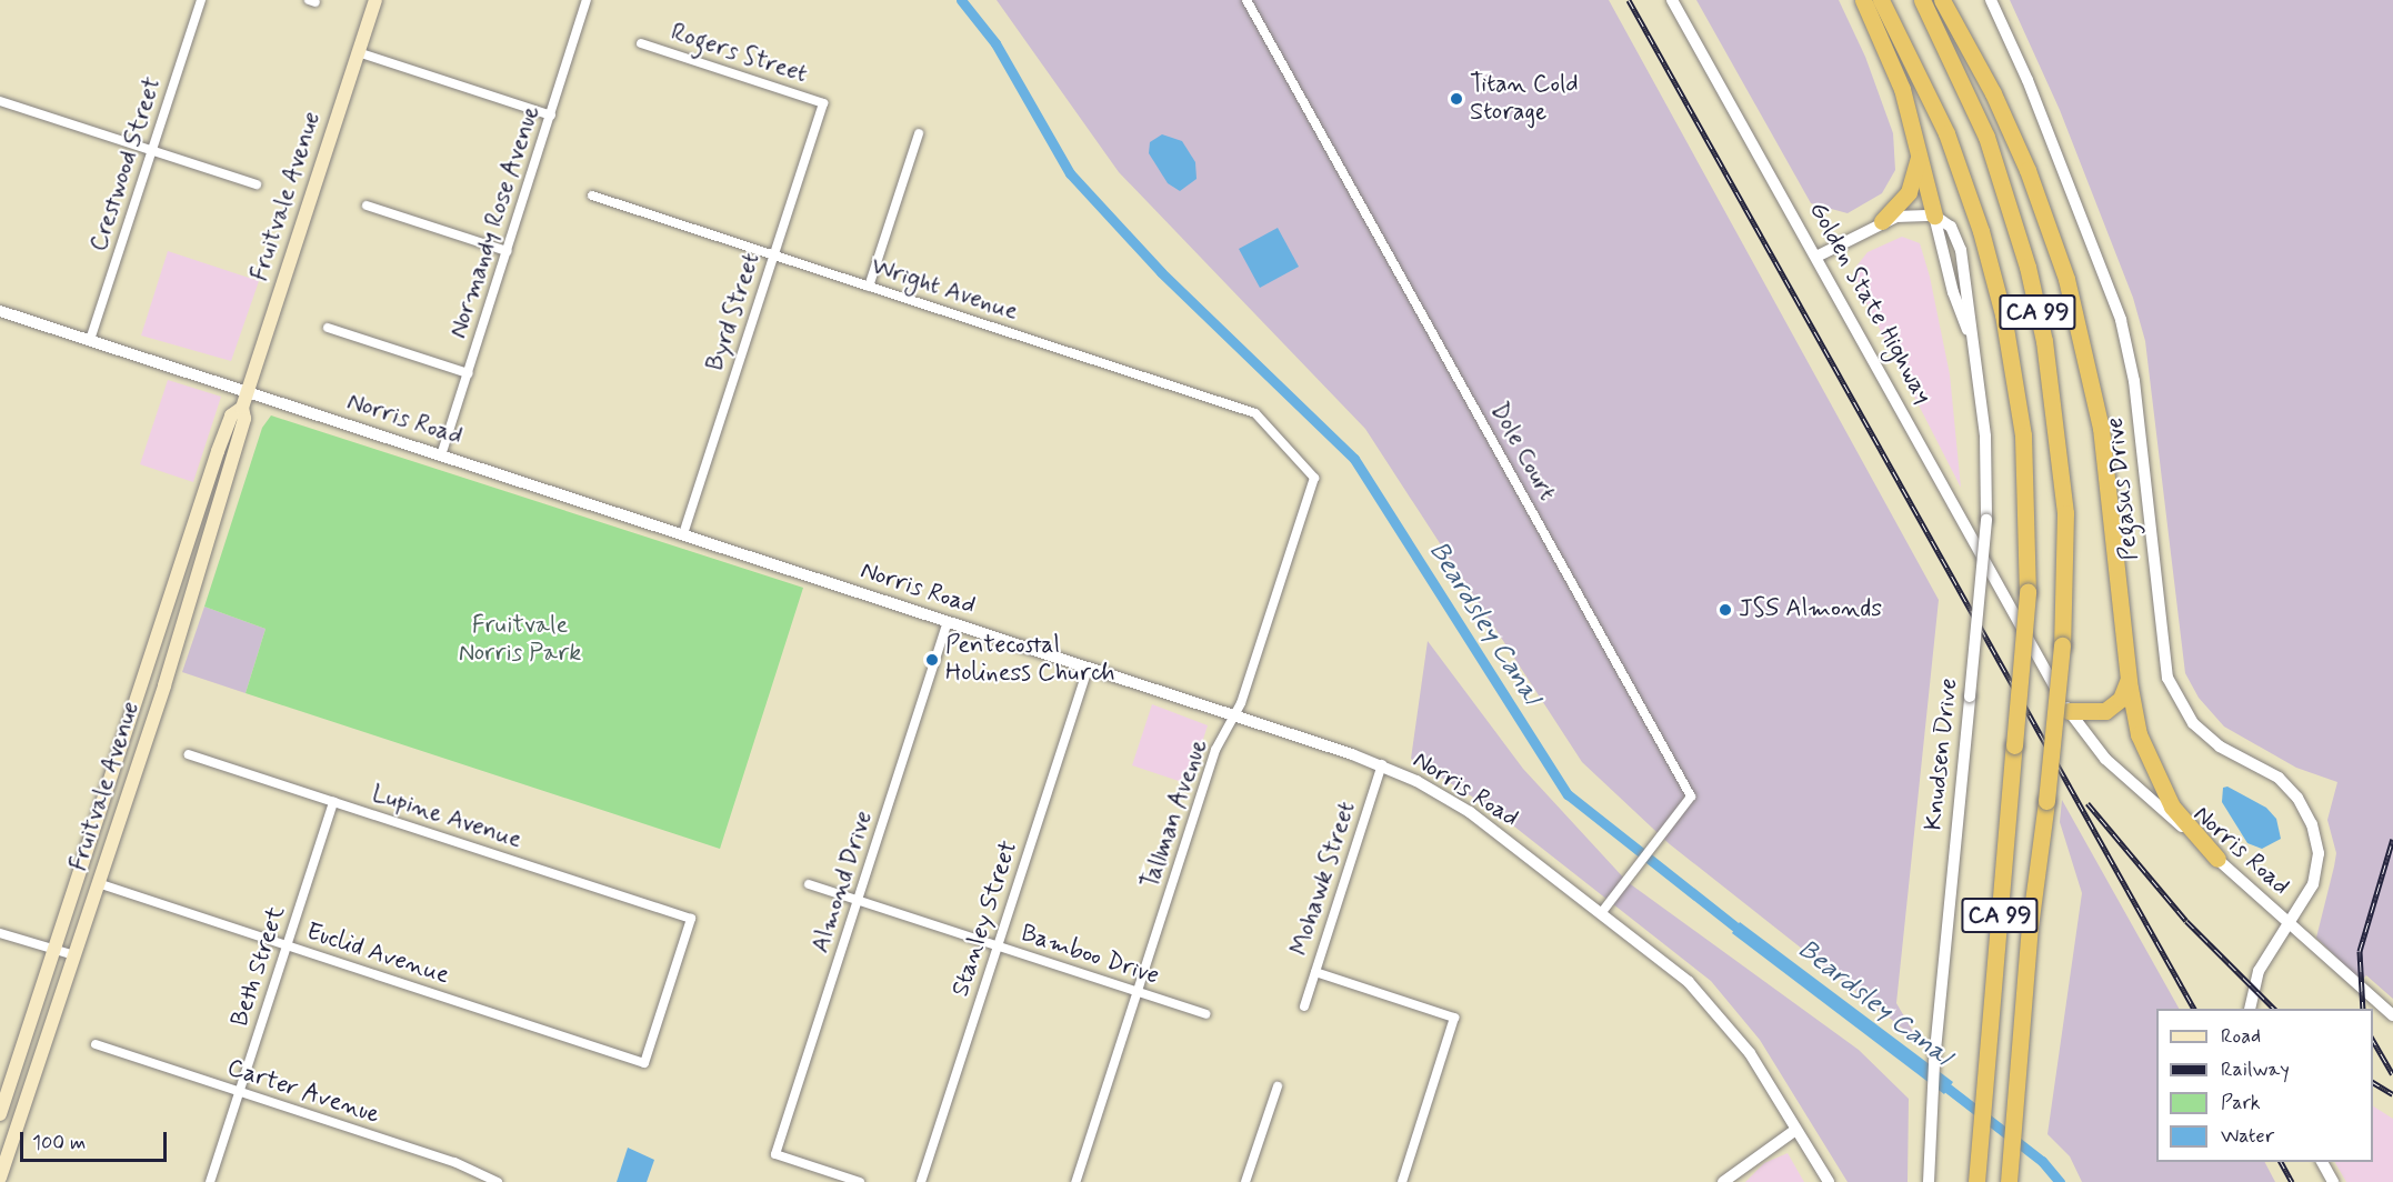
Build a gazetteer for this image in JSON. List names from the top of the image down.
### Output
{
  "streets": {
    "highway": ["CA 99"],
    "main road": ["Fruitvale Avenue"],
    "street": [
      "Rogers Street",
      "Crestwood Street",
      "Normandy Rose Avenue",
      "Wright Avenue",
      "Golden State Highway",
      "Byrd Street",
      "Norris Road",
      "Dole Court",
      "Pegasus Drive",
      "Knudsen Drive",
      "Tallman Avenue",
      "Lupine Avenue",
      "Mohawk Street",
      "Almond Drive",
      "Stanley Street",
      "Euclid Avenue",
      "Bamboo Drive",
      "Beth Street",
      "Carter Avenue"
    ]
  },
  "crossings": [
    ["Rogers Street", "Byrd Street"],
    ["Crestwood Street", "Norris Road"],
    ["Fruitvale Avenue", "Norris Road"],
    ["Fruitvale Avenue", "Euclid Avenue"],
    ["Normandy Rose Avenue", "Norris Road"],
    ["Wright Avenue", "Byrd Street"],
    ["Wright Avenue", "Tallman Avenue"],
    ["Golden State Highway", "Norris Road"],
    ["Byrd Street", "Norris Road"],
    ["Norris Road", "Dole Court"],
    ["Norris Road", "Pegasus Drive"],
    ["Norris Road", "Tallman Avenue"],
    ["Norris Road", "Mohawk Street"],
    ["Norris Road", "Almond Drive"],
    ["Norris Road", "Stanley Street"],
    ["Tallman Avenue", "Bamboo Drive"],
    ["Lupine Avenue", "Euclid Avenue"],
    ["Lupine Avenue", "Beth Street"],
    ["Almond Drive", "Bamboo Drive"],
    ["Stanley Street", "Bamboo Drive"],
    ["Euclid Avenue", "Beth Street"],
    ["Beth Street", "Carter Avenue"]
  ],
  "water": ["Beardsley Canal"],
  "parks": ["Fruitvale Norris Park"],
  "places": ["Titan Cold Storage", "JSS Almonds", "Pentecostal Holiness Church"],
  "legend": [
    "Road",
    "Railway",
    "Park",
    "Water"
  ],
  "scale_bar": "100 m"
}
